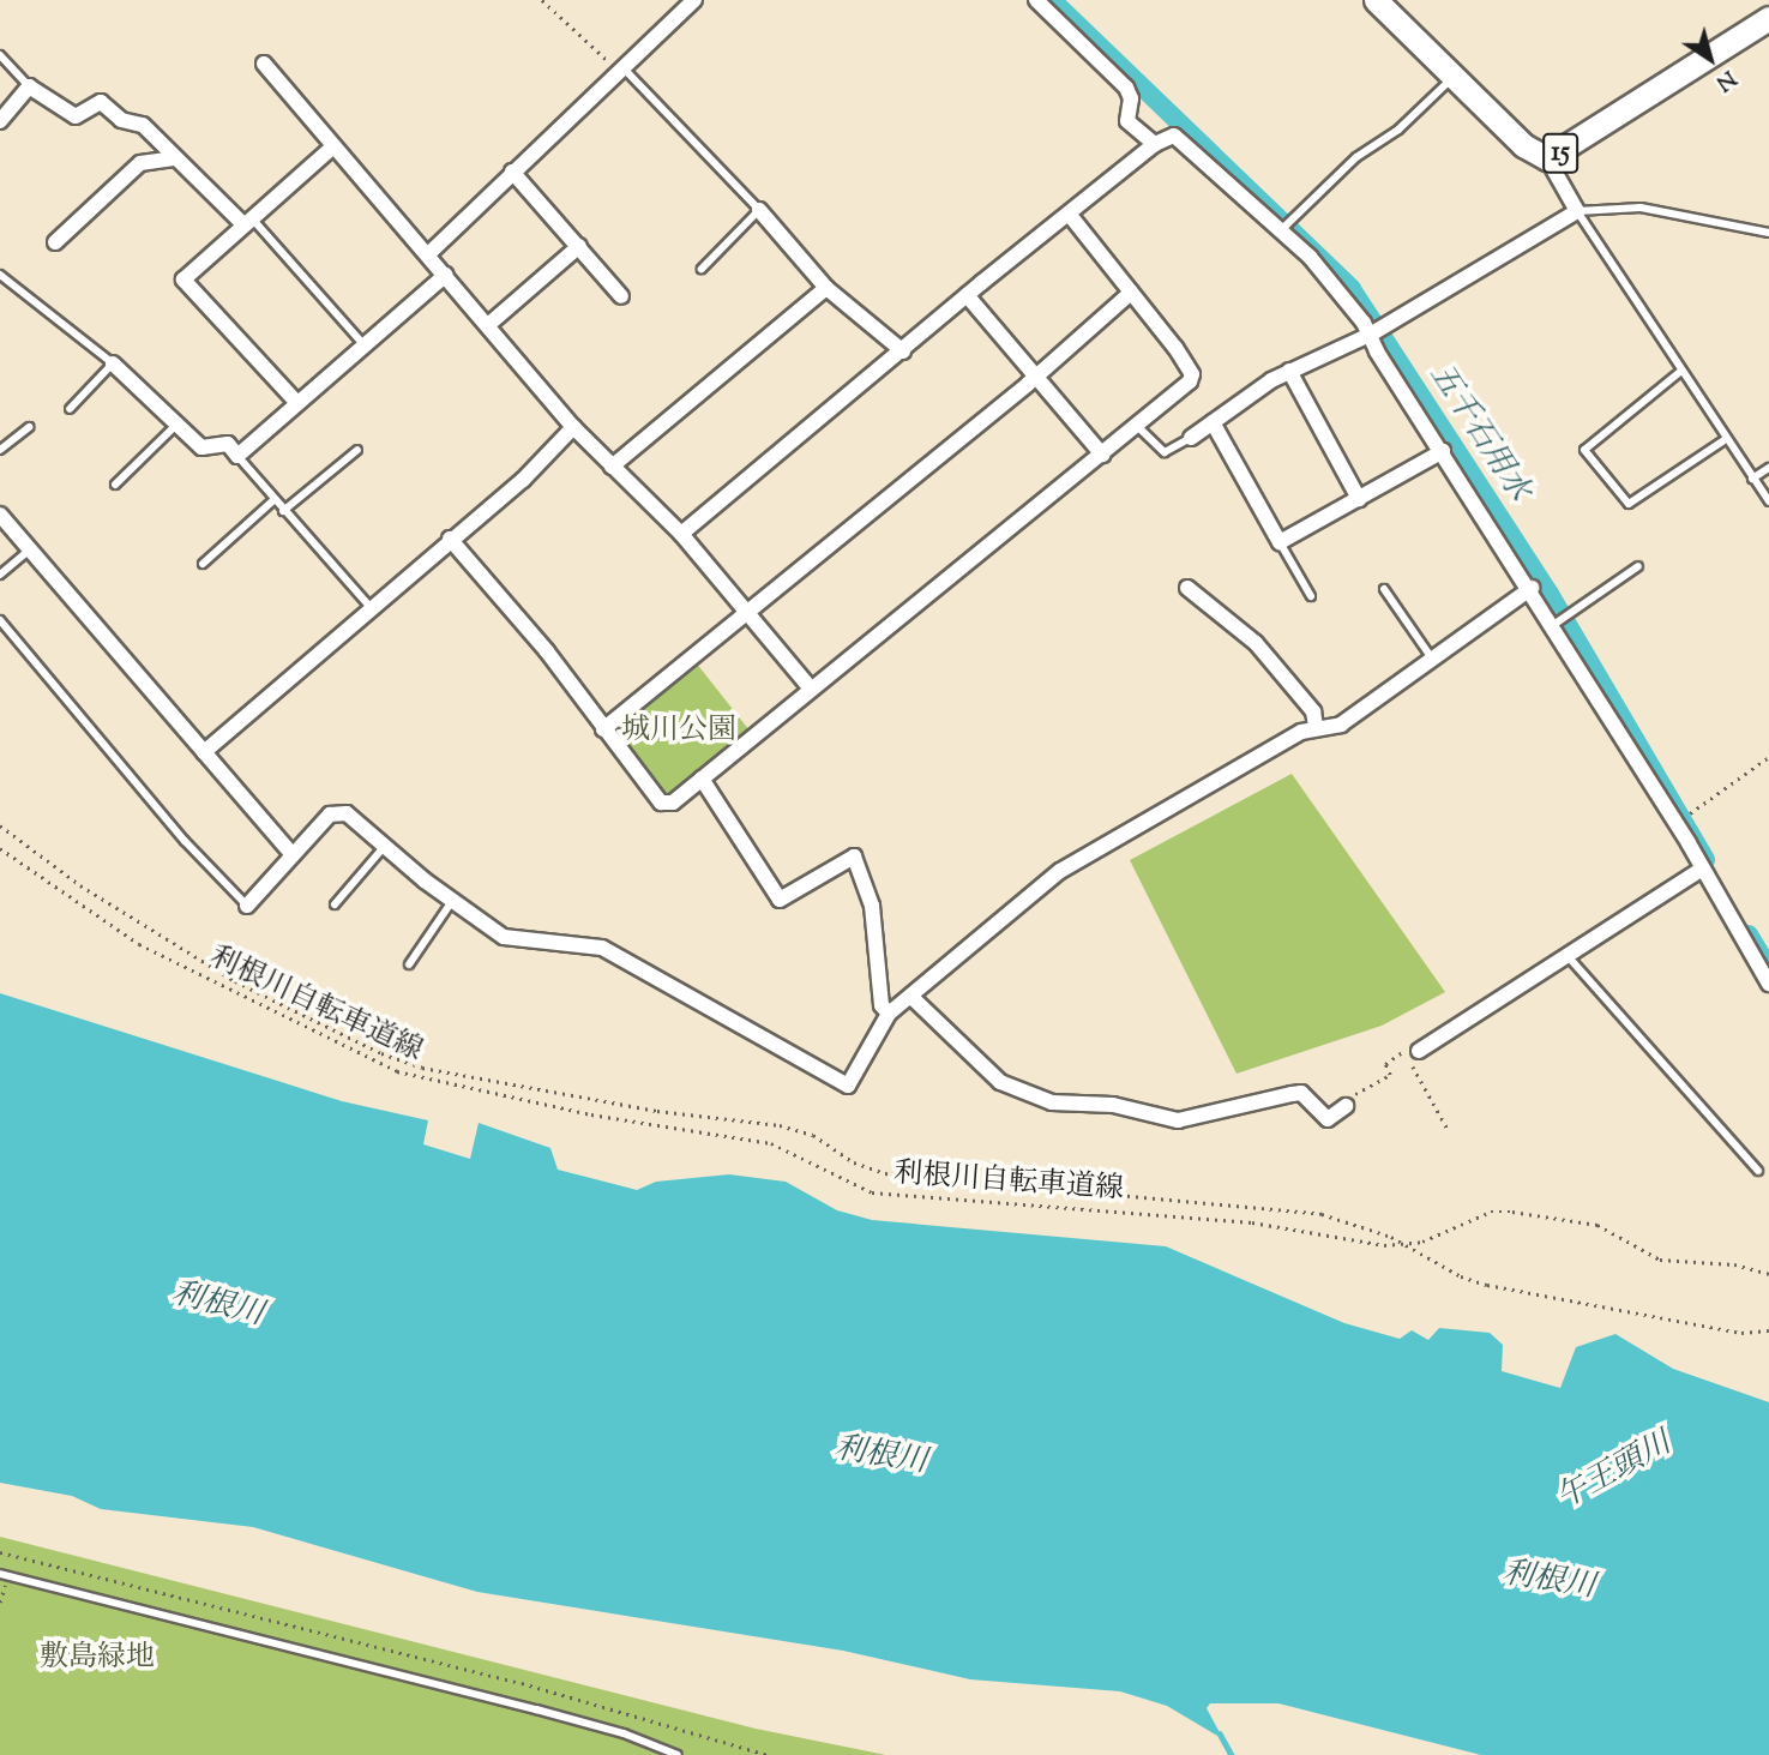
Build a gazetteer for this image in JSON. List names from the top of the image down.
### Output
{
  "streets": {
    "main road": ["15"],
    "path": ["利根川自転車道線"]
  },
  "water": ["五千石用水", "利根川", "午王頭川"],
  "parks": ["城川公園", "敷島緑地"],
  "north": "bottom right"
}
